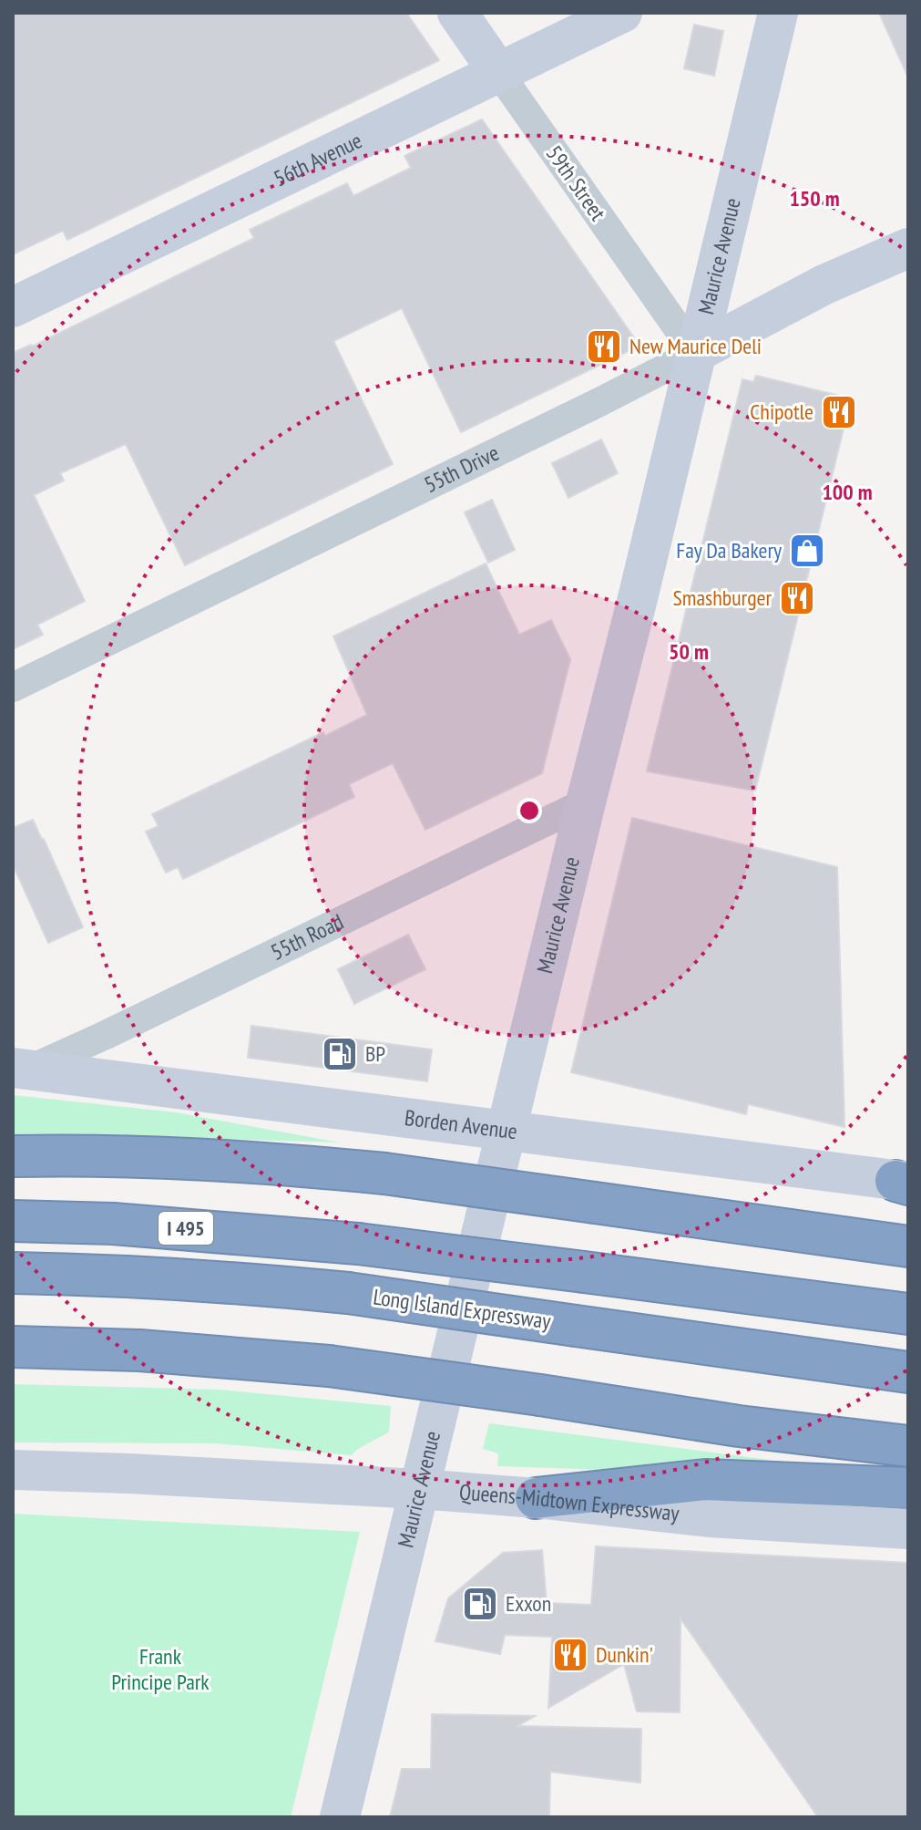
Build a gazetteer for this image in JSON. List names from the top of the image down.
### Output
{
  "streets": {
    "highway": ["I 495", "Long Island Expressway"],
    "main road": [
      "56th Avenue",
      "59th Street",
      "Maurice Avenue",
      "55th Drive",
      "Borden Avenue",
      "Queens-Midtown Expressway"
    ],
    "street": ["55th Road"]
  },
  "crossings": [
    ["56th Avenue", "59th Street"],
    ["59th Street", "Maurice Avenue"],
    ["59th Street", "55th Drive"],
    ["Maurice Avenue", "55th Drive"],
    ["Maurice Avenue", "55th Road"],
    ["Maurice Avenue", "Borden Avenue"],
    ["Maurice Avenue", "Queens-Midtown Expressway"],
    ["55th Road", "Borden Avenue"]
  ],
  "parks": ["Frank Principe Park"],
  "places": {
    "restaurant": [
      "New Maurice Deli",
      "Chipotle",
      "Smashburger",
      "Dunkin'"
    ],
    "shop": ["Fay Da Bakery"],
    "fuel station": ["BP", "Exxon"]
  },
  "rings": ["150 m", "100 m", "50 m"]
}
